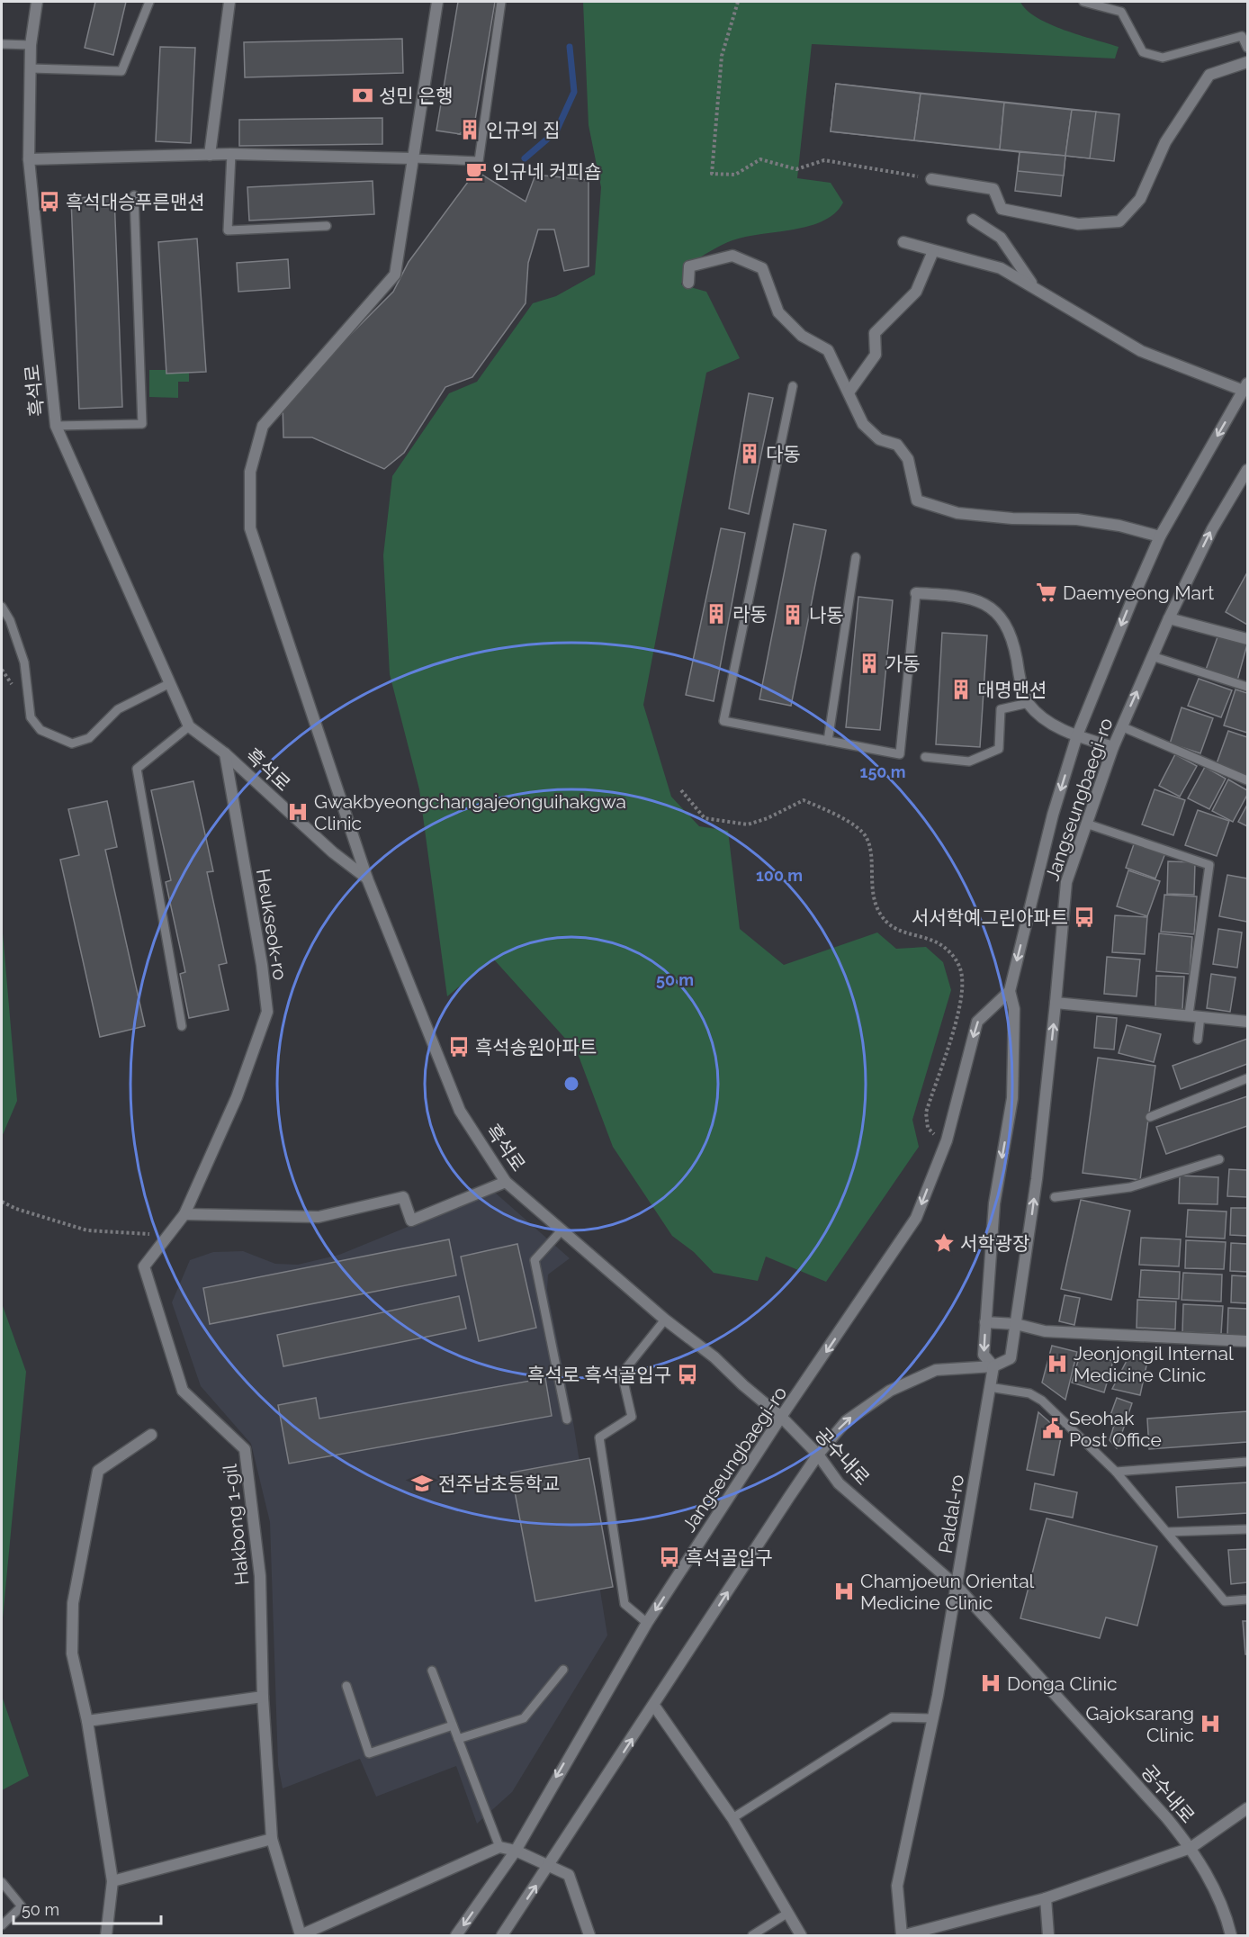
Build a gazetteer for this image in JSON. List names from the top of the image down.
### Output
{
  "streets": {
    "street": [
      "흑석로",
      "Jangseungbaegi-ro",
      "Heukseok-ro",
      "공수내로",
      "Paldal-ro",
      "Hakbong 1-gil"
    ]
  },
  "crossings": [
    ["흑석로", "Jangseungbaegi-ro"],
    ["흑석로", "Heukseok-ro"],
    ["흑석로", "공수내로"],
    ["Jangseungbaegi-ro", "공수내로"],
    ["Jangseungbaegi-ro", "Paldal-ro"],
    ["Heukseok-ro", "Hakbong 1-gil"],
    ["공수내로", "Paldal-ro"]
  ],
  "places": {
    "bank": ["성민 은행"],
    "building": [
      "인규의 집",
      "다동",
      "라동",
      "나동",
      "가동",
      "대명맨션"
    ],
    "cafe": ["인규네 커피숍"],
    "bus stop": [
      "흑석대승푸른맨션",
      "서서학예그린아파트",
      "흑석송원아파트",
      "흑석로 흑석골입구",
      "흑석골입구"
    ],
    "supermarket": ["Daemyeong Mart"],
    "hospital": [
      "Gwakbyeongchangajeonguihakgwa Clinic",
      "Jeonjongil Internal Medicine Clinic",
      "Chamjoeun Oriental Medicine Clinic",
      "Donga Clinic",
      "Gajoksarang Clinic"
    ],
    "place": ["서학광장"],
    "public building": ["Seohak Post Office"],
    "school or university": ["전주남초등학교"]
  },
  "scale_bar": "50 m",
  "rings": ["150 m", "100 m", "50 m"]
}
